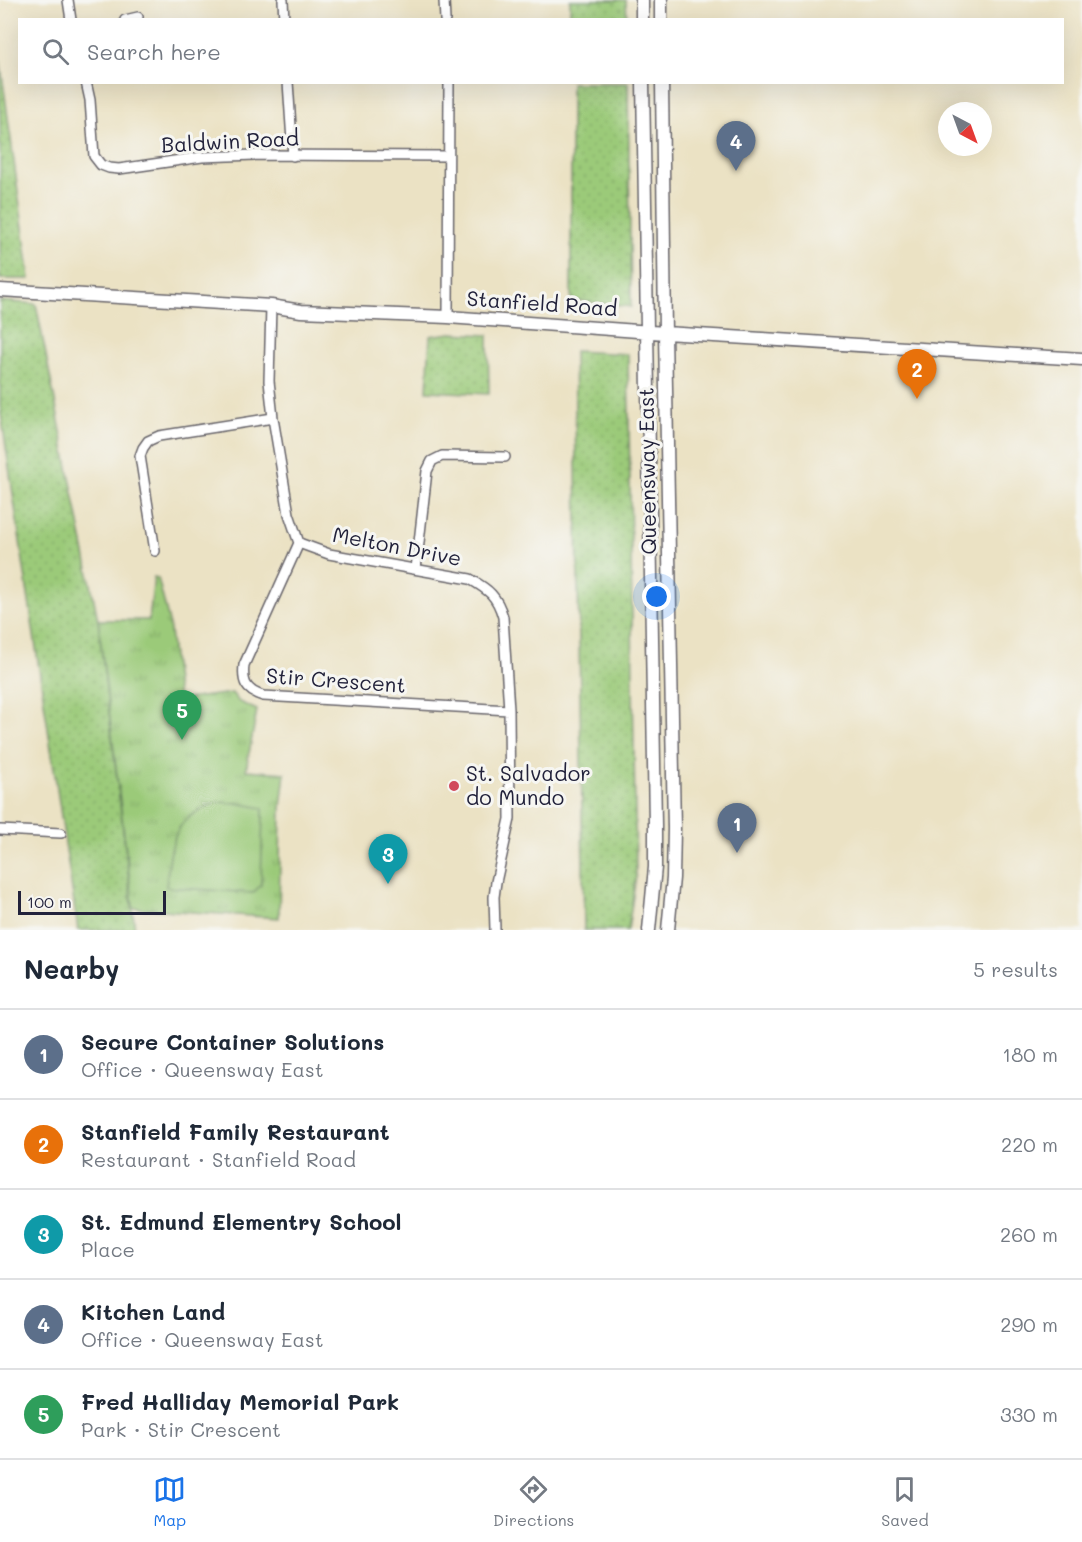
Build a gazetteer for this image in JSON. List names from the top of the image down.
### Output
{
  "streets": {
    "main road": ["Stanfield Road", "Queensway East"],
    "street": ["Baldwin Road", "Melton Drive", "Stir Crescent"]
  },
  "crossings": [
    ["Stanfield Road", "Queensway East"],
    ["Melton Drive", "Stir Crescent"]
  ],
  "places": ["St. Salvador do Mundo"],
  "scale_bar": "100 m",
  "north": "bottom right",
  "page": {
    "search": "Search here",
    "pins": [
      "4",
      "2",
      "5",
      "1",
      "3"
    ],
    "scale": "100 m",
    "heading": ["Nearby", "5 results"],
    "list": [
      {
        "mark": "1",
        "name": "Secure Container Solutions",
        "note": "Office · Queensway East",
        "value": "180 m"
      },
      {
        "mark": "2",
        "name": "Stanfield Family Restaurant",
        "note": "Restaurant · Stanfield Road",
        "value": "220 m"
      },
      {
        "mark": "3",
        "name": "St. Edmund Elementry School",
        "note": "Place",
        "value": "260 m"
      },
      {
        "mark": "4",
        "name": "Kitchen Land",
        "note": "Office · Queensway East",
        "value": "290 m"
      },
      {
        "mark": "5",
        "name": "Fred Halliday Memorial Park",
        "note": "Park · Stir Crescent",
        "value": "330 m"
      }
    ],
    "nav": ["Map", "Directions", "Saved"]
  }
}
